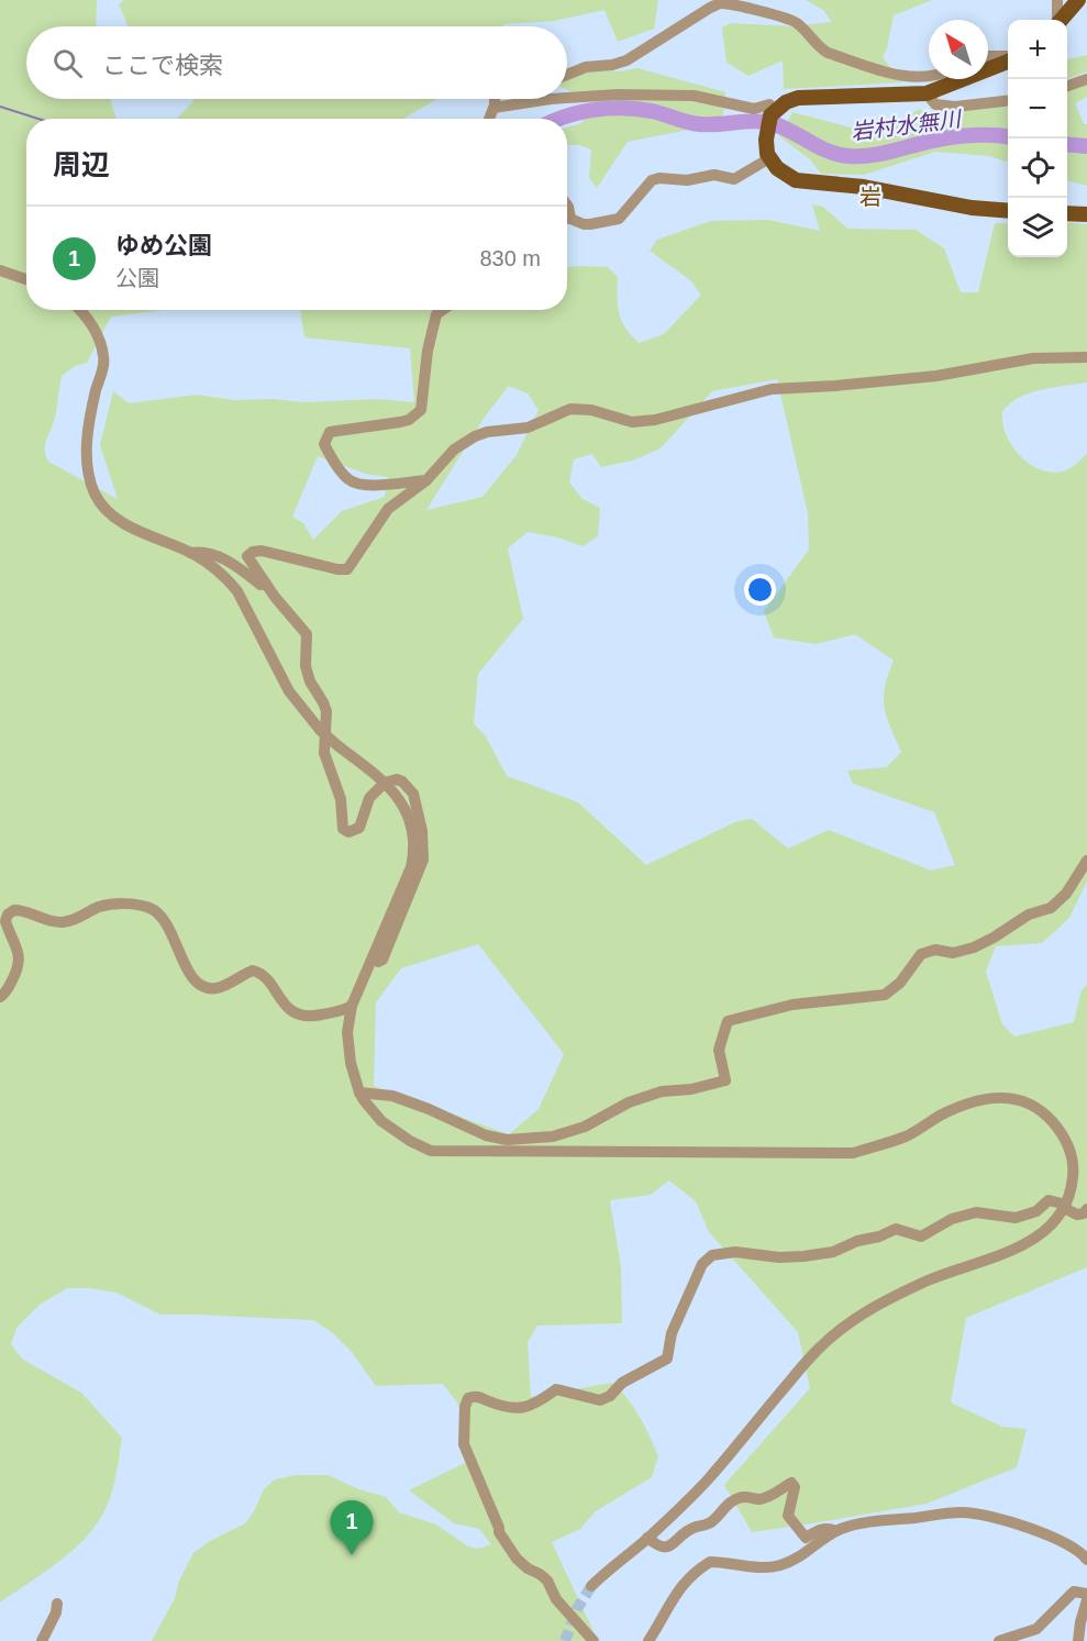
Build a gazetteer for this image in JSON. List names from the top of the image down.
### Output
{
  "districts": ["岩"],
  "water": ["岩村水無川"],
  "north": "top left",
  "page": {
    "map_buttons": ["+", "−"],
    "search": "ここで検索",
    "heading": "周辺",
    "list": [
      {
        "mark": "1",
        "name": "ゆめ公園",
        "note": "公園",
        "value": "830 m"
      }
    ],
    "pins": "1"
  }
}
